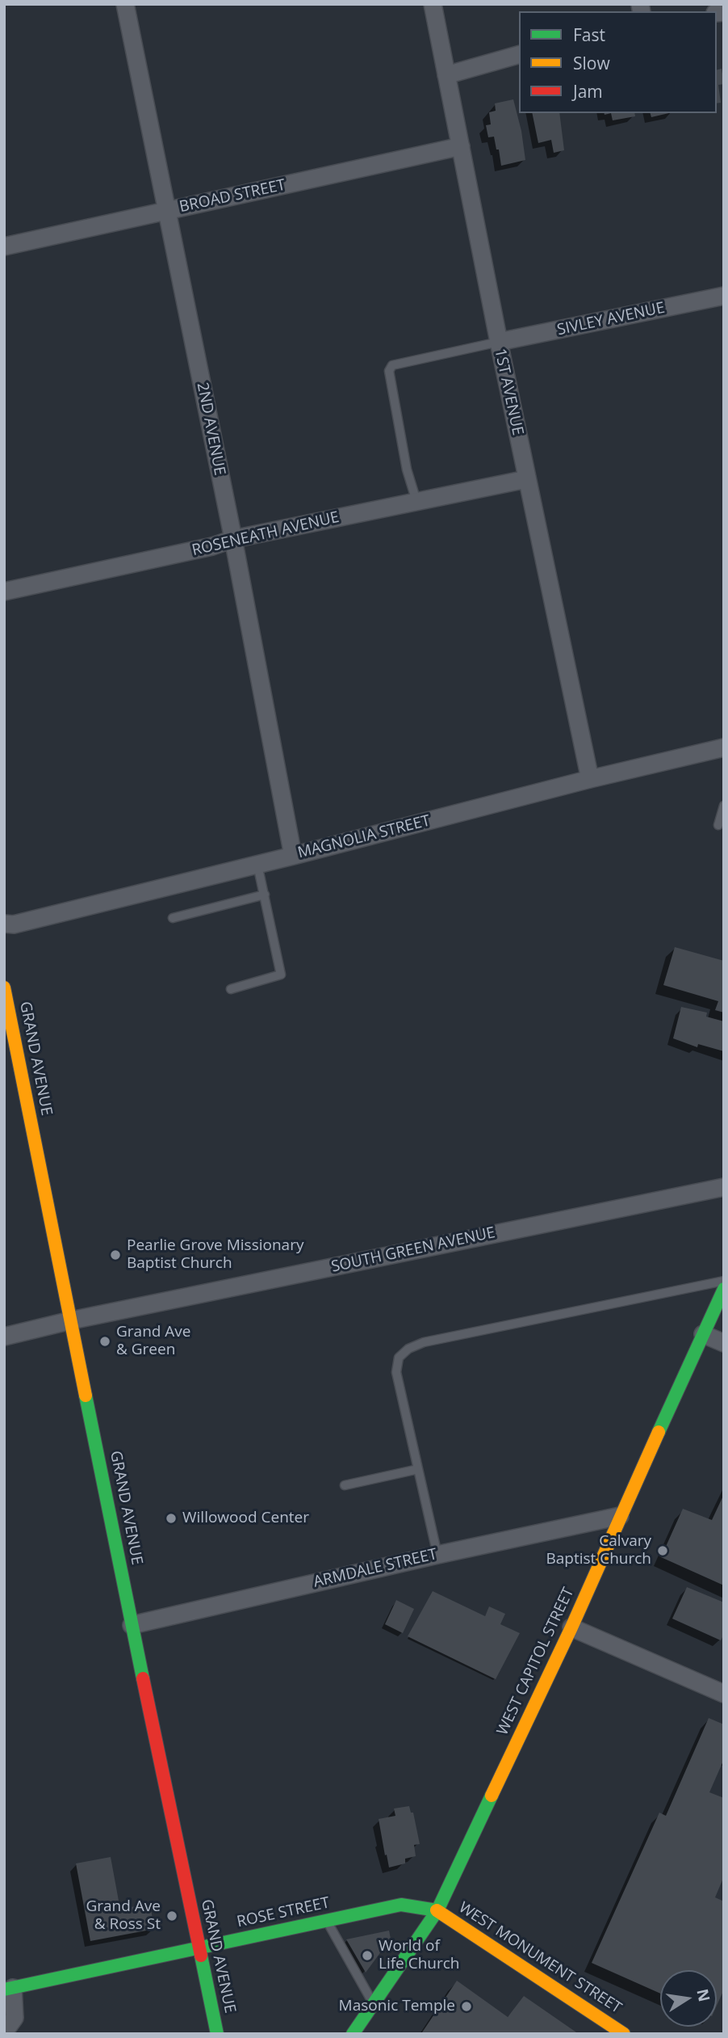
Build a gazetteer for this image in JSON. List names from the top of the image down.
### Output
{
  "streets": {
    "street": [
      "BROAD STREET",
      "SIVLEY AVENUE",
      "1ST AVENUE",
      "2ND AVENUE",
      "ROSENEATH AVENUE",
      "MAGNOLIA STREET",
      "GRAND AVENUE",
      "SOUTH GREEN AVENUE",
      "ARMDALE STREET",
      "WEST CAPITOL STREET",
      "ROSE STREET",
      "WEST MONUMENT STREET"
    ]
  },
  "crossings": [
    ["BROAD STREET", "1ST AVENUE"],
    ["BROAD STREET", "2ND AVENUE"],
    ["SIVLEY AVENUE", "1ST AVENUE"],
    ["1ST AVENUE", "ROSENEATH AVENUE"],
    ["1ST AVENUE", "MAGNOLIA STREET"],
    ["2ND AVENUE", "ROSENEATH AVENUE"],
    ["2ND AVENUE", "MAGNOLIA STREET"],
    ["GRAND AVENUE", "SOUTH GREEN AVENUE"],
    ["GRAND AVENUE", "ARMDALE STREET"],
    ["GRAND AVENUE", "ROSE STREET"],
    ["ARMDALE STREET", "WEST CAPITOL STREET"],
    ["WEST CAPITOL STREET", "ROSE STREET"],
    ["WEST CAPITOL STREET", "WEST MONUMENT STREET"],
    ["ROSE STREET", "WEST MONUMENT STREET"]
  ],
  "places": [
    "Pearlie Grove Missionary Baptist Church",
    "Grand Ave & Green",
    "Willowood Center",
    "Calvary Baptist Church",
    "Grand Ave & Ross St",
    "World of Life Church",
    "Masonic Temple"
  ],
  "legend": ["Fast", "Slow", "Jam"],
  "north": "right"
}
